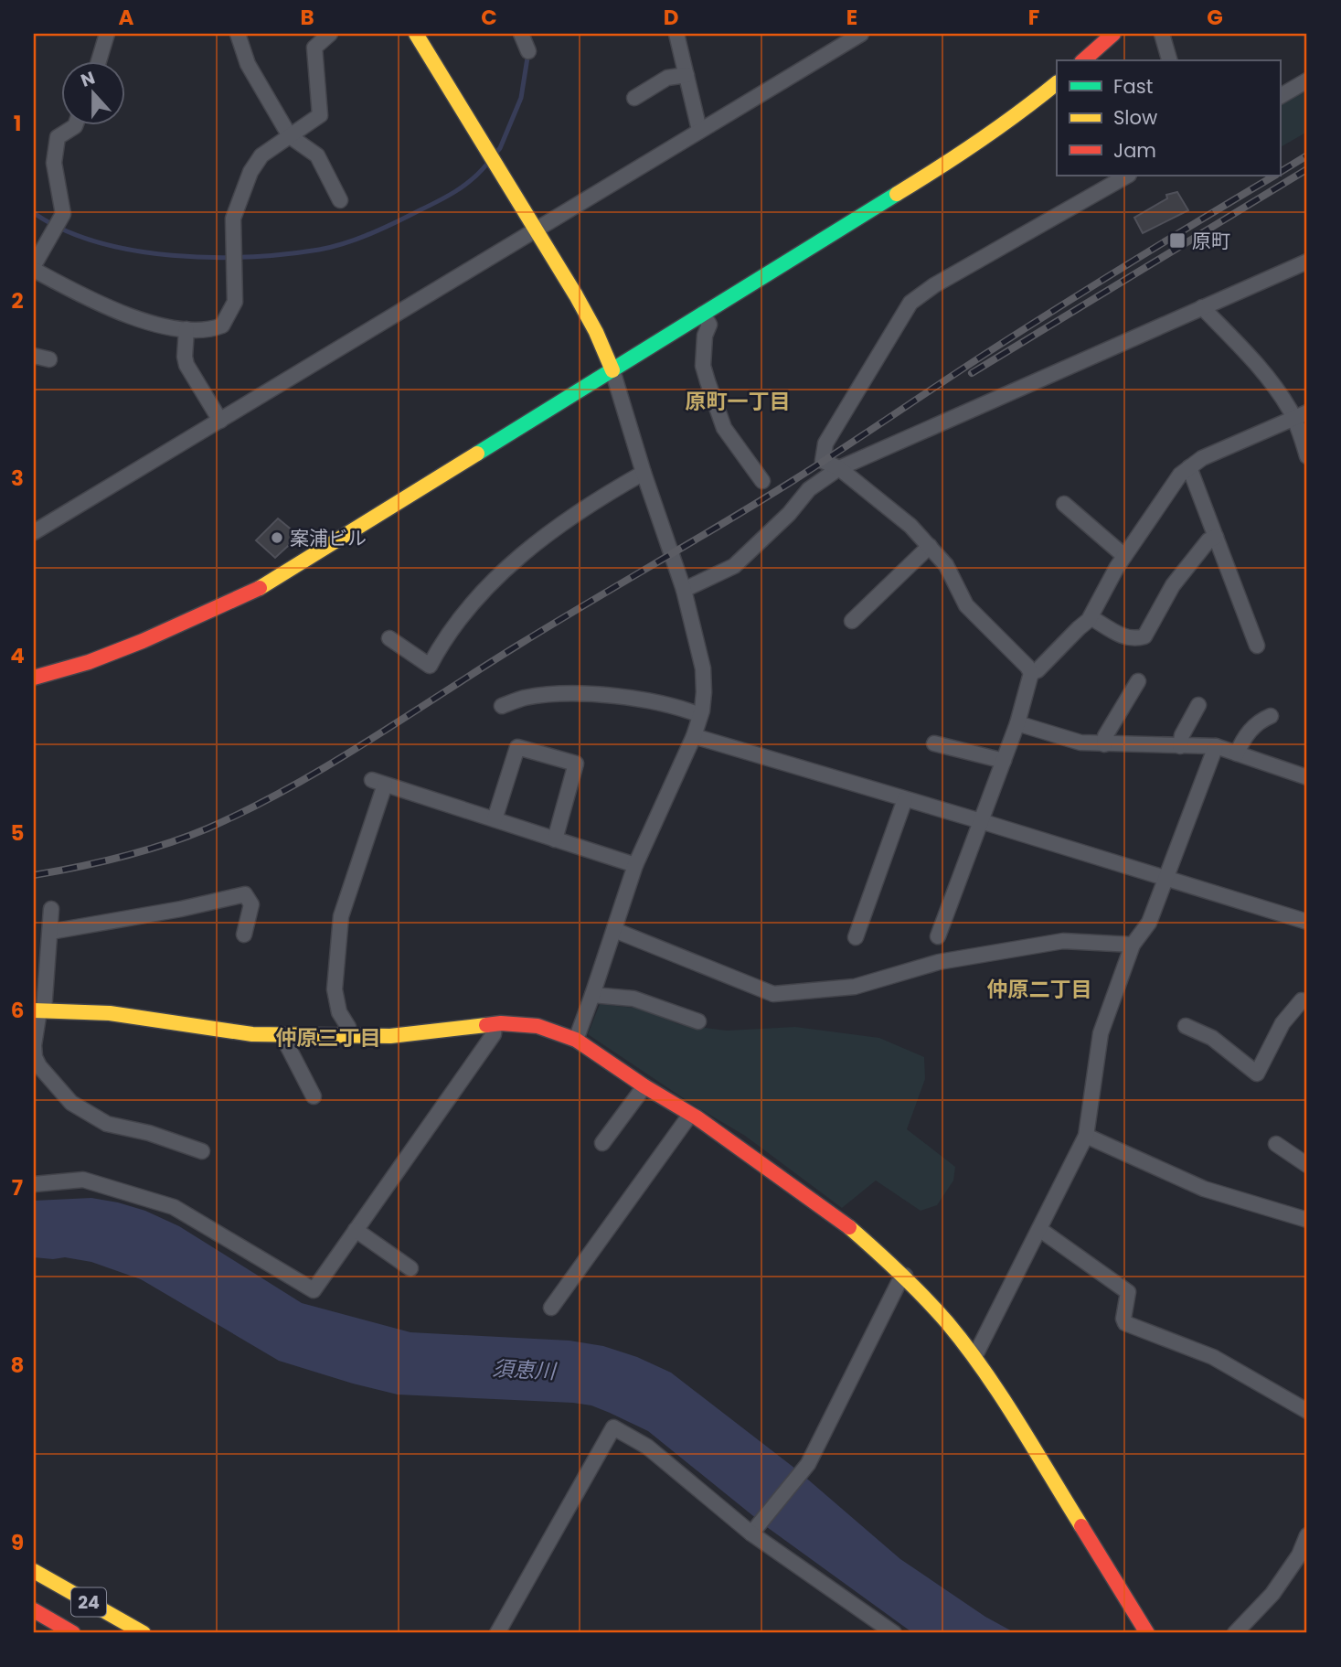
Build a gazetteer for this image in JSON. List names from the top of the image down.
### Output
{
  "streets": {
    "street": ["24"]
  },
  "districts": ["原町一丁目", "仲原二丁目", "仲原三丁目"],
  "water": ["須恵川"],
  "places": {
    "transit": ["原町"],
    "other": ["案浦ビル"]
  },
  "legend": ["Fast", "Slow", "Jam"],
  "north": "top",
  "grid": {
    "columns": [
      "A",
      "B",
      "C",
      "D",
      "E",
      "F",
      "G"
    ],
    "rows": [
      "1",
      "2",
      "3",
      "4",
      "5",
      "6",
      "7",
      "8",
      "9"
    ]
  }
}
